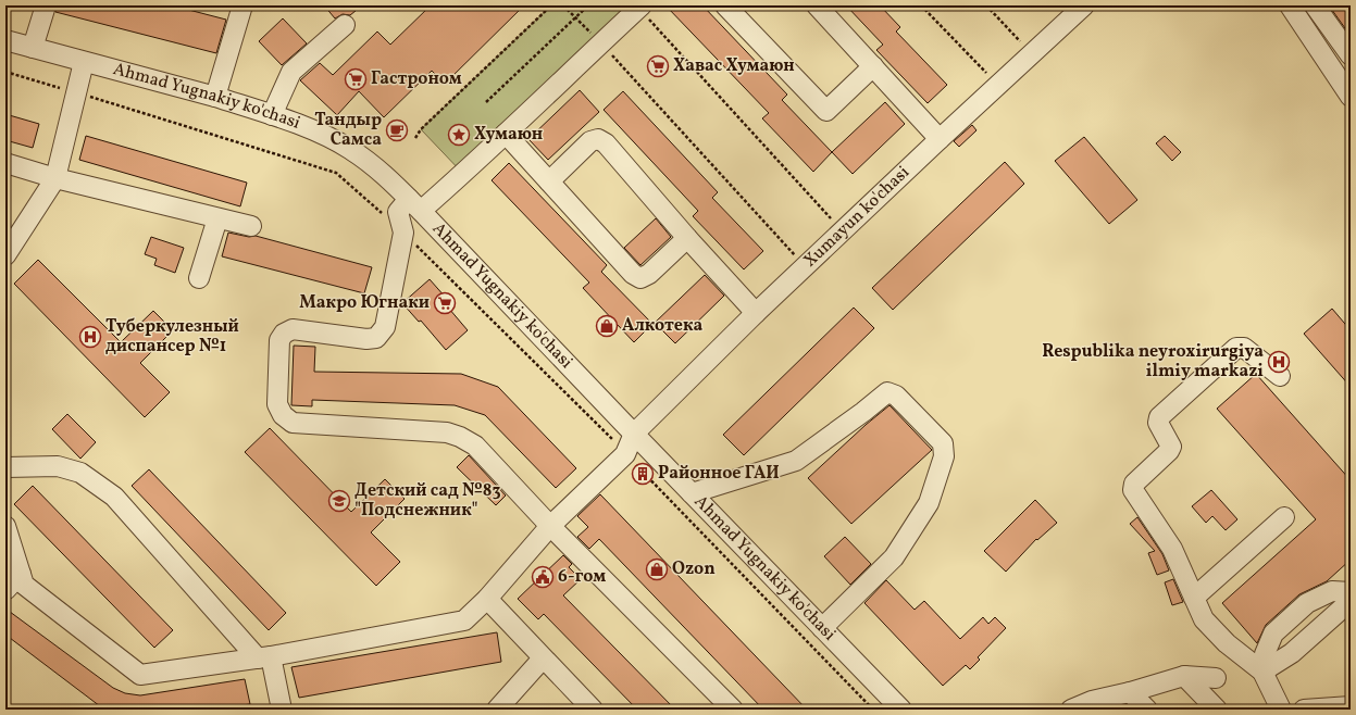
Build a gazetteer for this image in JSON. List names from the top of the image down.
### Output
{
  "streets": {
    "street": ["Ahmad Yugnakiy ko'chasi", "Xumayun ko'chasi"]
  },
  "crossings": [
    ["Ahmad Yugnakiy ko'chasi", "Xumayun ko'chasi"]
  ],
  "places": {
    "supermarket": ["Хавас Хумаюн", "Гастроном", "Макро Югнаки"],
    "cafe": ["Тандыр Самса"],
    "place": ["Хумаюн"],
    "shop": ["Алкотека", "Ozon"],
    "hospital": ["Туберкулезный диспансер №1", "Respublika neyroxirurgiya ilmiy markazi"],
    "building": ["Районное ГАИ"],
    "school or university": ["Детский сад №83 \"Подснежник\""],
    "public building": ["6-гом"]
  }
}
